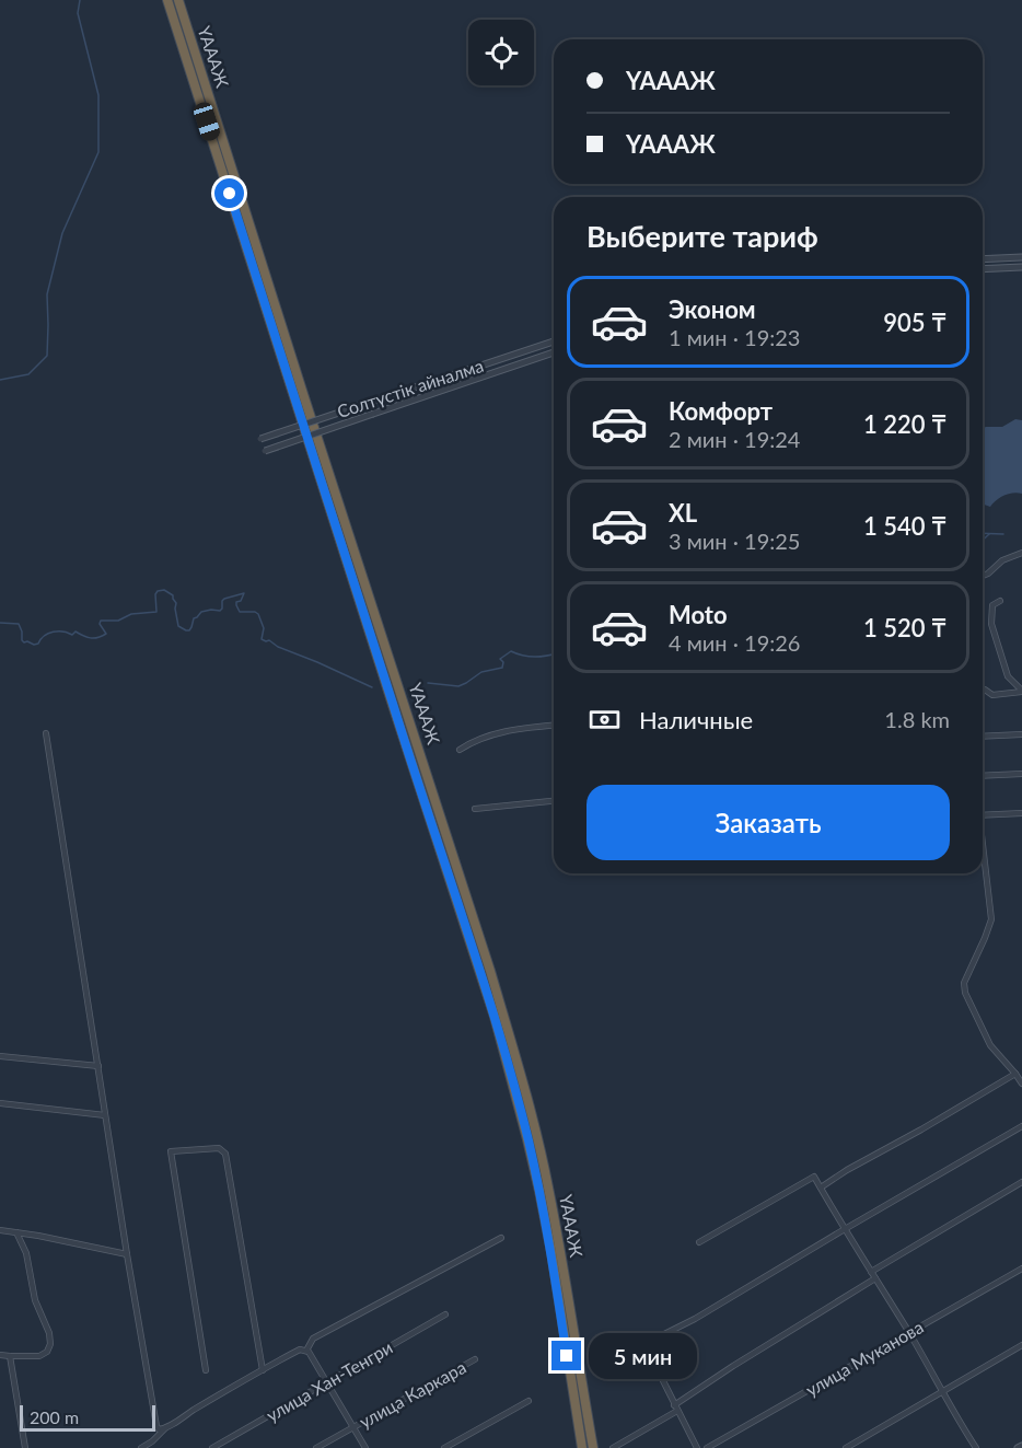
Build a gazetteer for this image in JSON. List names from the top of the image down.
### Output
{
  "streets": {
    "highway": ["ҮАААЖ"],
    "street": [
      "Солтүстік айналма",
      "улица Муканова",
      "улица Хан-Тенгри",
      "улица Каркара"
    ]
  },
  "scale_bar": "200 m",
  "page": {
    "banner": ["ҮАААЖ", "ҮАААЖ"],
    "heading": "Выберите тариф",
    "list": [
      {
        "name": "Эконом",
        "note": "1 мин · 19:23",
        "value": "905 ₸"
      },
      {
        "name": "Комфорт",
        "note": "2 мин · 19:24",
        "value": "1 220 ₸"
      },
      {
        "name": "XL",
        "note": "3 мин · 19:25",
        "value": "1 540 ₸"
      },
      {
        "name": "Moto",
        "note": "4 мин · 19:26",
        "value": "1 520 ₸"
      }
    ],
    "pay": ["Наличные", "1.8 km"],
    "buttons": "Заказать",
    "bubble": "5 мин",
    "scale": "200 m"
  }
}
